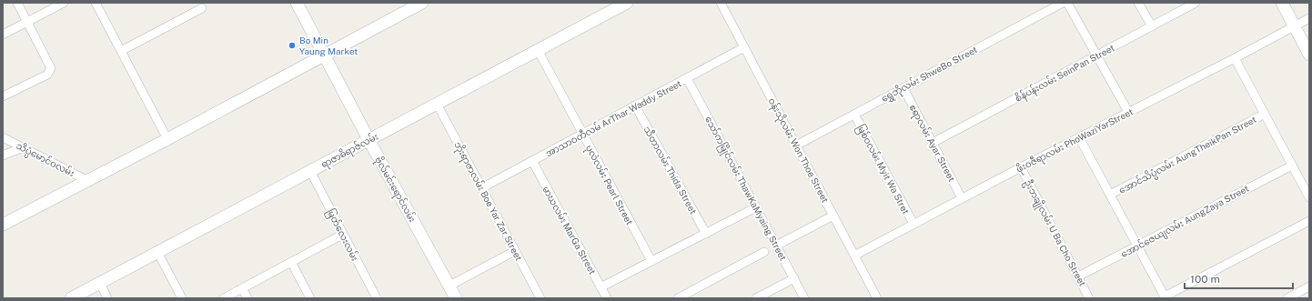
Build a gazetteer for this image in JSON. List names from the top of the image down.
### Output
{
  "streets": {
    "street": [
      "စိန်ပန်းလမ်း SeinPan Street",
      "ရွှေဘိုလမ်း ShweBo Street",
      "အာသာဝတီလမ် ArThar Waddy Street",
      "ဖိုးဝဇီရာလမ်း PhoWaziYarStreet",
      "ဧရာလမ်း Ayar Street",
      "ရာဇာဓိရာဇ်လမ်း",
      "ဝန်းသိုလမ်း Won Thoe Street",
      "အောင်သိပ္ပံလမ်း AungTheikPan Street",
      "သိပ္ပံမောင်ဝလမ်း",
      "မြစ်ဝလမ်း Myit Wa Stret",
      "သီတာလမ်း Thida Street",
      "ပုလဲလမ်း Pearl Street",
      "သော်ကမြိုင်လမ်း ThawKaMyaing Street",
      "ဗိုလ်မင်းရောင်လမ်း",
      "ဘိုးရာဇာလမ်း Boe Yar Zar Street",
      "အောင်ဇေယျလမ်း AungZaya Street",
      "မာဃလမ်း MarGa Street",
      "ဦးဘချိုလမ်း U Ba Cho Street",
      "မြတ်လေးလမ်း"
    ]
  },
  "crossings": [
    ["စိန်ပန်းလမ်း SeinPan Street", "ဧရာလမ်း Ayar Street"],
    ["ရွှေဘိုလမ်း ShweBo Street", "ဧရာလမ်း Ayar Street"],
    ["ရွှေဘိုလမ်း ShweBo Street", "ဝန်းသိုလမ်း Won Thoe Street"],
    ["ရွှေဘိုလမ်း ShweBo Street", "မြစ်ဝလမ်း Myit Wa Stret"],
    ["အာသာဝတီလမ် ArThar Waddy Street", "ဝန်းသိုလမ်း Won Thoe Street"],
    ["အာသာဝတီလမ် ArThar Waddy Street", "သီတာလမ်း Thida Street"],
    ["အာသာဝတီလမ် ArThar Waddy Street", "ပုလဲလမ်း Pearl Street"],
    ["အာသာဝတီလမ် ArThar Waddy Street", "သော်ကမြိုင်လမ်း ThawKaMyaing Street"],
    ["အာသာဝတီလမ် ArThar Waddy Street", "ဘိုးရာဇာလမ်း Boe Yar Zar Street"],
    ["အာသာဝတီလမ် ArThar Waddy Street", "မာဃလမ်း MarGa Street"],
    ["ဖိုးဝဇီရာလမ်း PhoWaziYarStreet", "ဧရာလမ်း Ayar Street"],
    ["ဖိုးဝဇီရာလမ်း PhoWaziYarStreet", "ဝန်းသိုလမ်း Won Thoe Street"],
    ["ဖိုးဝဇီရာလမ်း PhoWaziYarStreet", "မြစ်ဝလမ်း Myit Wa Stret"],
    ["ဖိုးဝဇီရာလမ်း PhoWaziYarStreet", "ဦးဘချိုလမ်း U Ba Cho Street"],
    ["ရာဇာဓိရာဇ်လမ်း", "ပုလဲလမ်း Pearl Street"],
    ["ရာဇာဓိရာဇ်လမ်း", "ဗိုလ်မင်းရောင်လမ်း"],
    ["ရာဇာဓိရာဇ်လမ်း", "ဘိုးရာဇာလမ်း Boe Yar Zar Street"],
    ["ရာဇာဓိရာဇ်လမ်း", "မြတ်လေးလမ်း"],
    ["အောင်ဇေယျလမ်း AungZaya Street", "ဦးဘချိုလမ်း U Ba Cho Street"]
  ],
  "places": ["Bo Min Yaung Market"],
  "scale_bar": "100 m"
}
